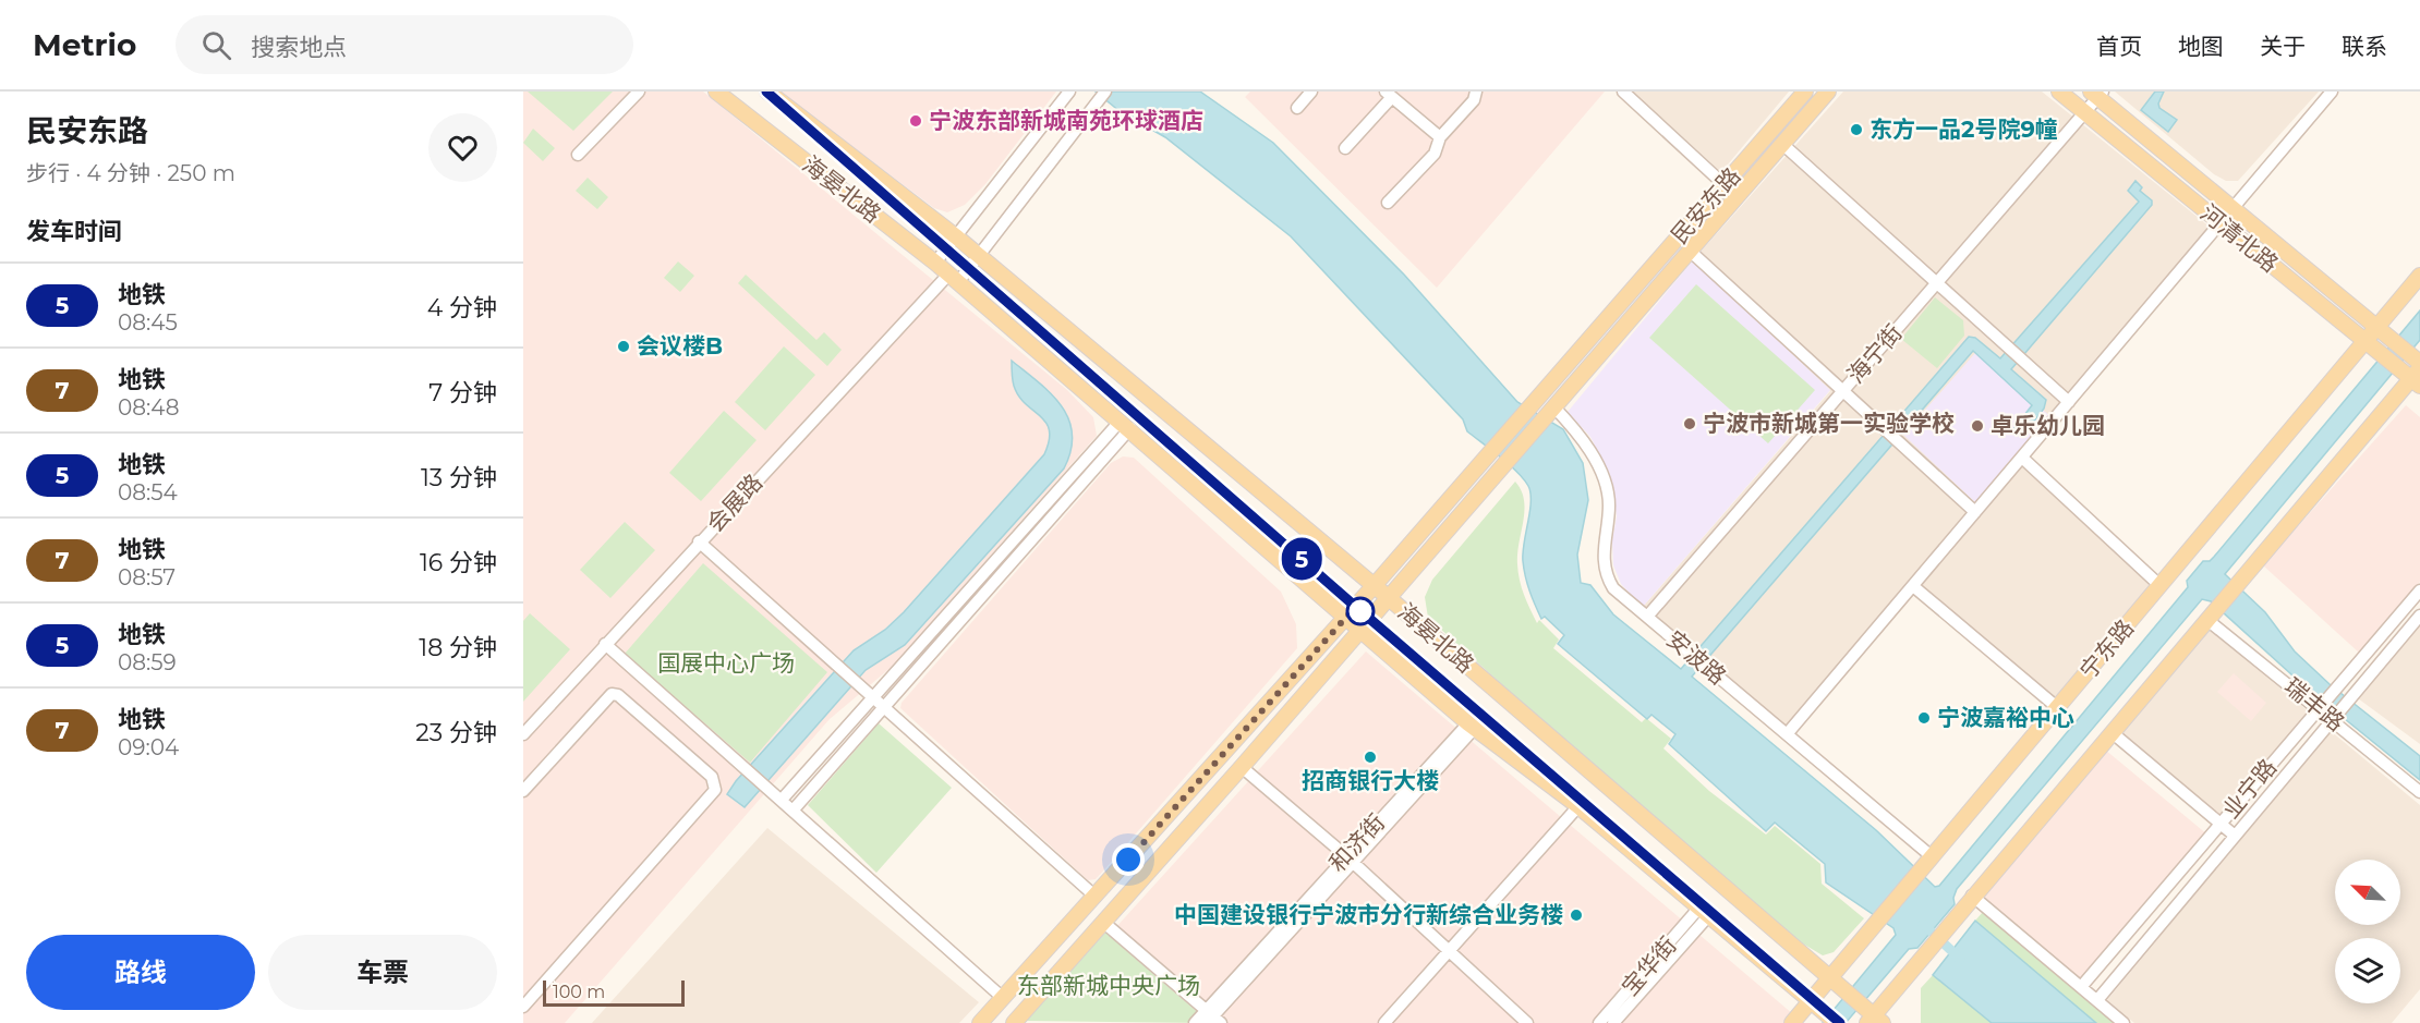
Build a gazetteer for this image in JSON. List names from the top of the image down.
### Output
{
  "streets": {
    "main road": [
      "海晏北路",
      "民安东路",
      "河清北路",
      "宁东路"
    ],
    "street": [
      "海宁街",
      "会展路",
      "安波路",
      "瑞丰路",
      "业宁路",
      "和济街",
      "宝华街"
    ]
  },
  "crossings": [
    ["海晏北路", "民安东路"],
    ["海晏北路", "会展路"],
    ["海晏北路", "宁东路"],
    ["海晏北路", "和济街"],
    ["海晏北路", "宝华街"],
    ["民安东路", "安波路"],
    ["河清北路", "海宁街"],
    ["河清北路", "宁东路"],
    ["海宁街", "安波路"],
    ["宁东路", "安波路"],
    ["瑞丰路", "业宁路"]
  ],
  "parks": ["国展中心广场", "东部新城中央广场"],
  "places": [
    "宁波东部新城南苑环球酒店",
    "东方一品2号院9幢",
    "会议楼B",
    "宁波市新城第一实验学校",
    "卓乐幼儿园",
    "宁波嘉裕中心",
    "招商银行大楼",
    "中国建设银行宁波市分行新综合业务楼"
  ],
  "lines": ["metro line 5"],
  "scale_bar": "100 m",
  "north": "top left",
  "page": {
    "header": "Metrio",
    "search": "搜索地点",
    "nav": [
      "首页",
      "地图",
      "关于",
      "联系"
    ],
    "heading": [
      ["民安东路", "步行 · 4 分钟 · 250 m"],
      "发车时间"
    ],
    "on_map": "5",
    "list": [
      {
        "mark": "5",
        "name": "地铁",
        "note": "08:45",
        "value": "4 分钟"
      },
      {
        "mark": "7",
        "name": "地铁",
        "note": "08:48",
        "value": "7 分钟"
      },
      {
        "mark": "5",
        "name": "地铁",
        "note": "08:54",
        "value": "13 分钟"
      },
      {
        "mark": "7",
        "name": "地铁",
        "note": "08:57",
        "value": "16 分钟"
      },
      {
        "mark": "5",
        "name": "地铁",
        "note": "08:59",
        "value": "18 分钟"
      },
      {
        "mark": "7",
        "name": "地铁",
        "note": "09:04",
        "value": "23 分钟"
      }
    ],
    "buttons": ["路线", "车票"],
    "scale": "100 m"
  }
}
